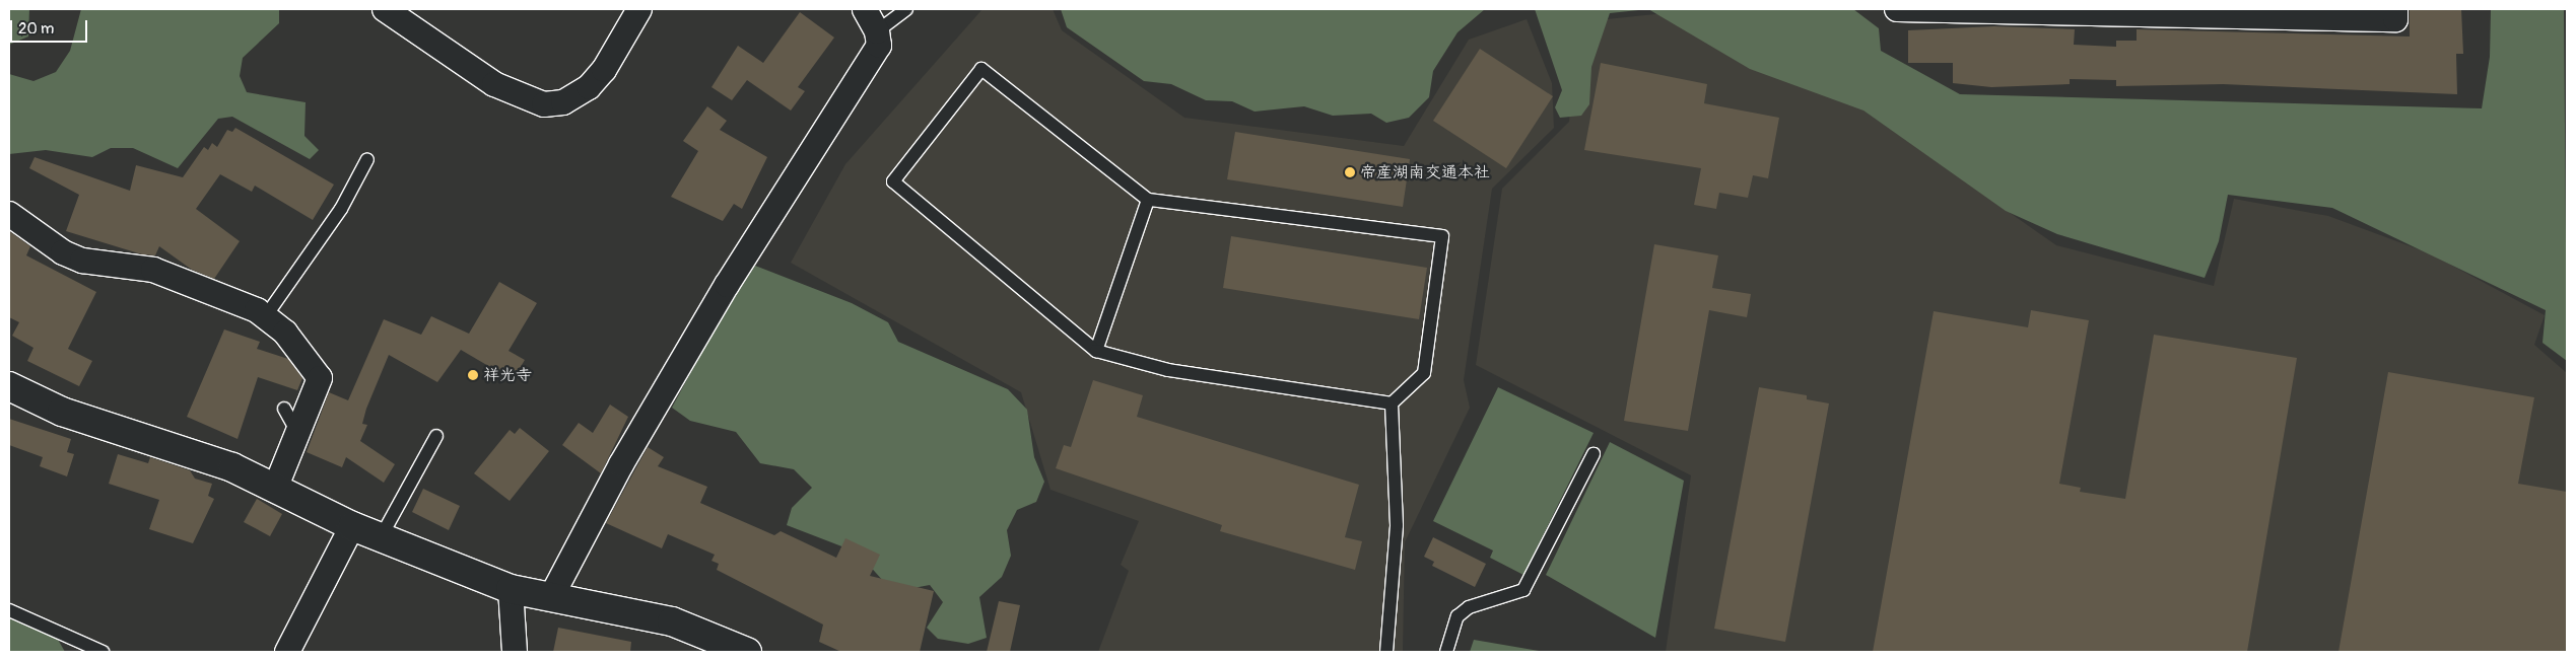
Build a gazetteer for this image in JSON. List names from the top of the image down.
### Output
{
  "places": ["帝産湖南交通本社", "祥光寺"],
  "scale_bar": "20 m"
}
